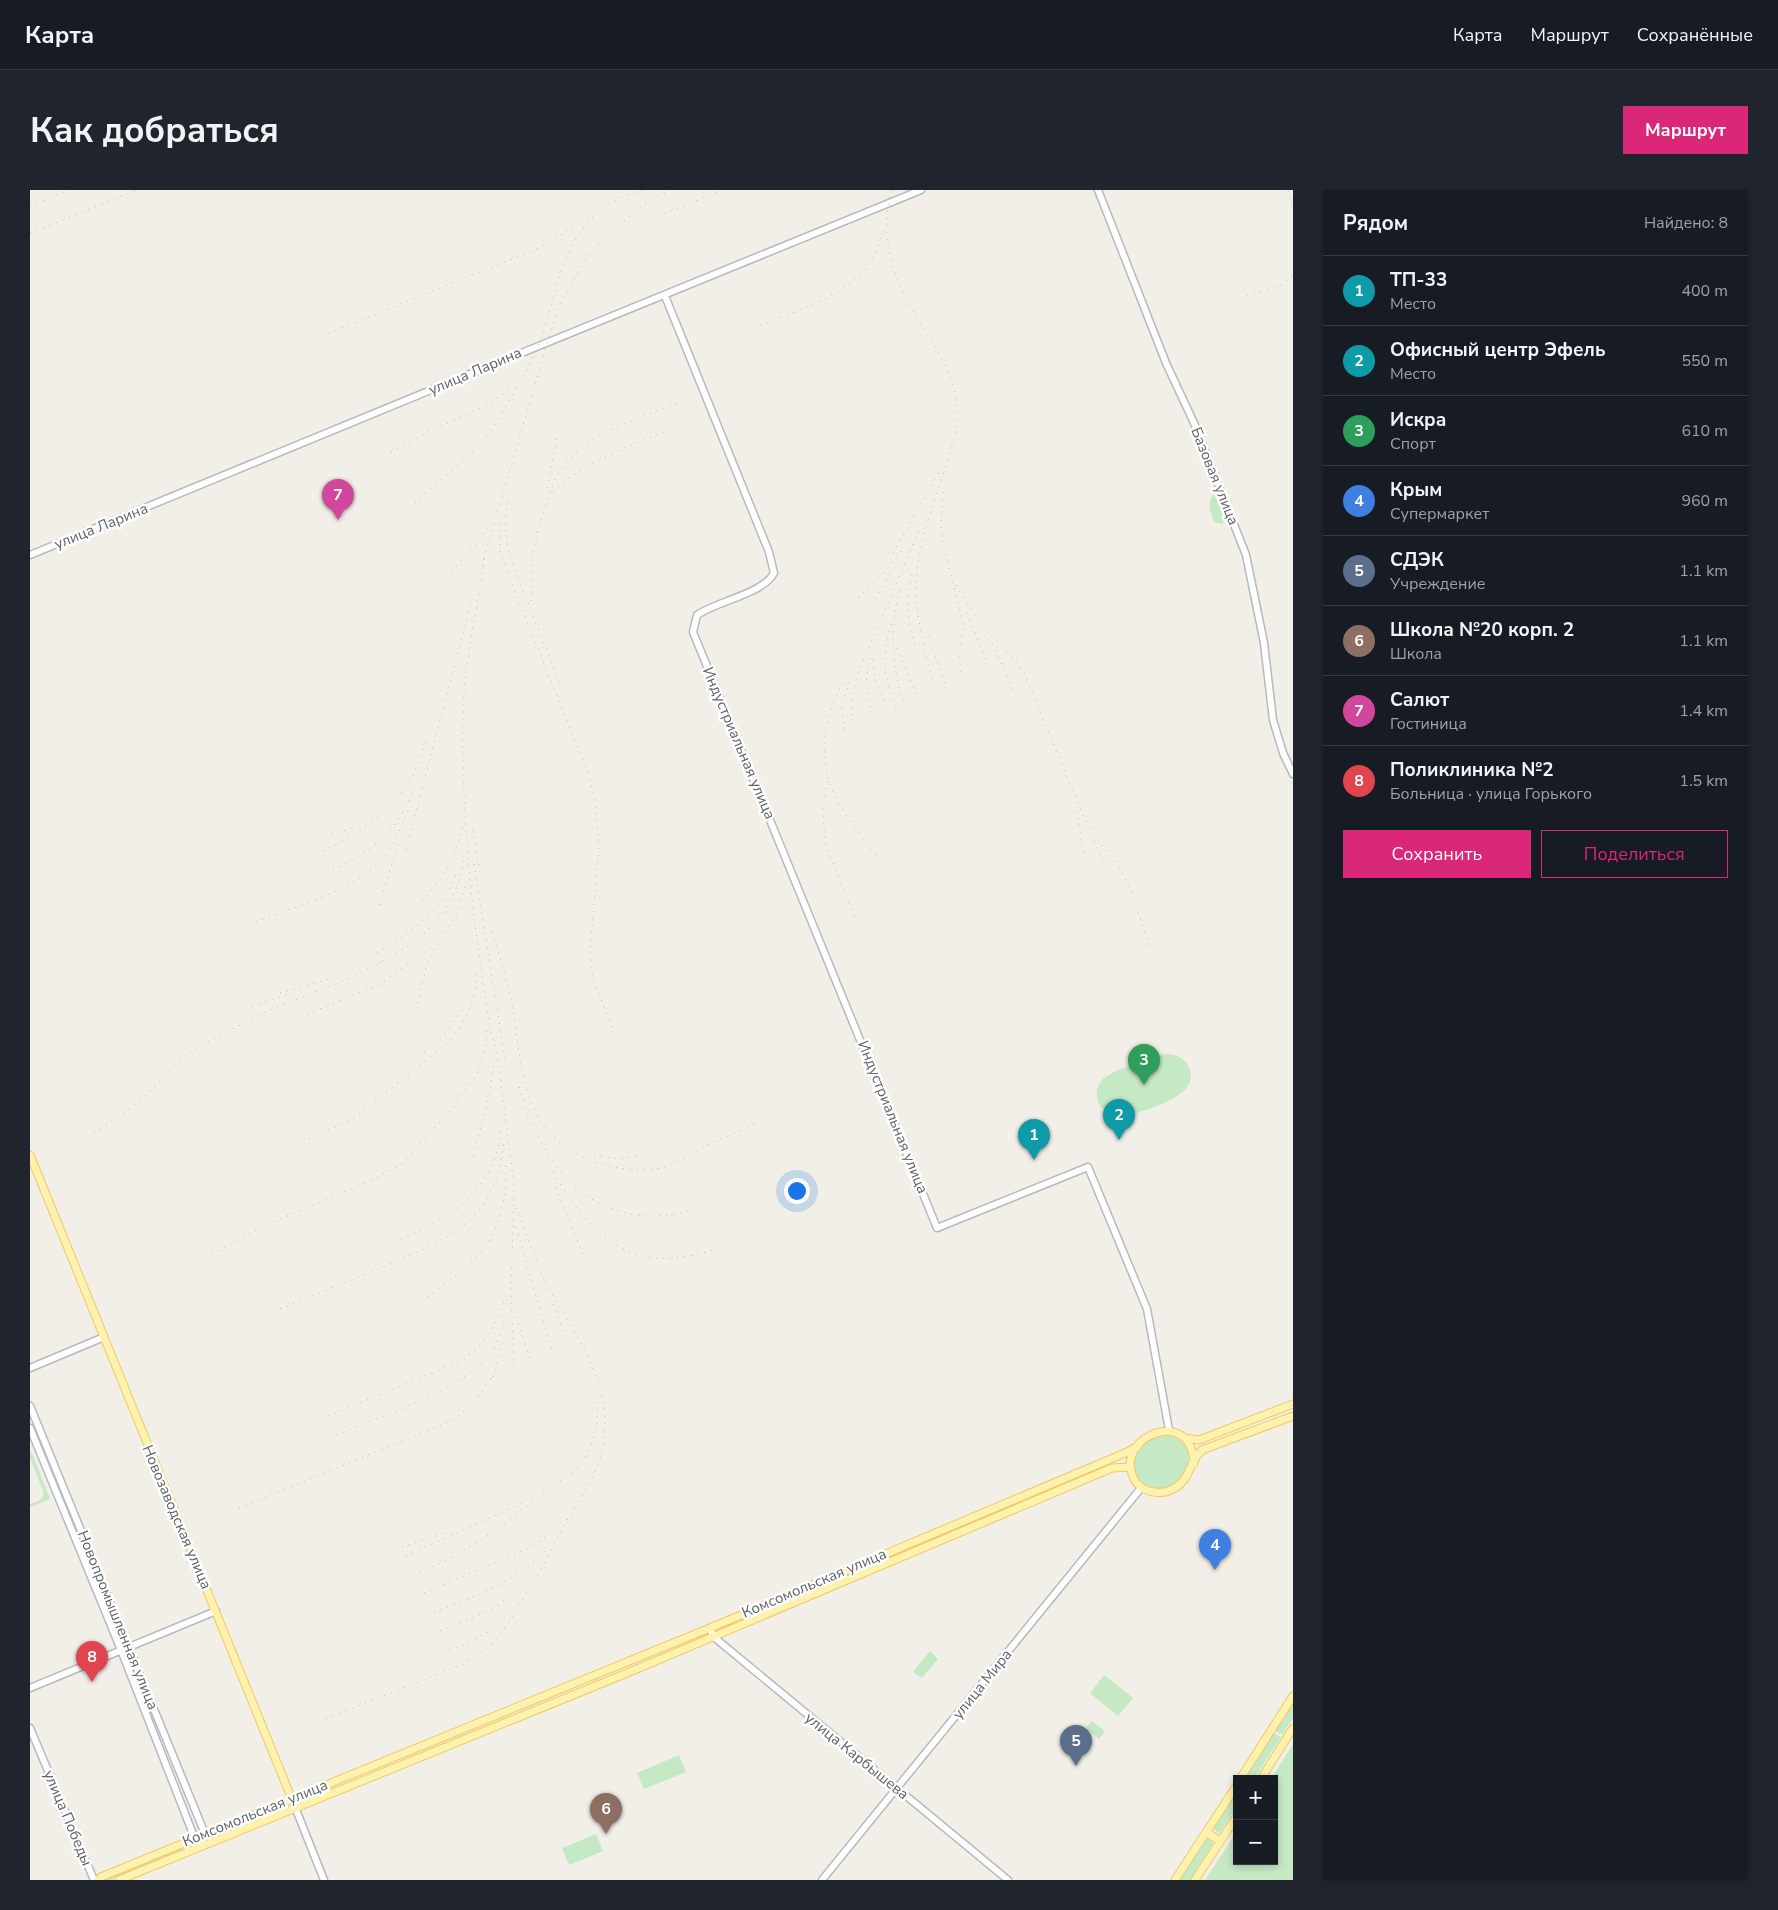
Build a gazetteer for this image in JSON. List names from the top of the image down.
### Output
{
  "streets": {
    "main road": ["Новозаводская улица", "Комсомольская улица"],
    "street": [
      "улица Ларина",
      "Базовая улица",
      "Индустриальная улица",
      "Новопромышленная улица",
      "улица Мира",
      "улица Карбышева",
      "улица Победы"
    ]
  },
  "crossings": [
    ["улица Ларина", "Индустриальная улица"],
    ["Индустриальная улица", "Комсомольская улица"],
    ["Индустриальная улица", "улица Мира"],
    ["Новозаводская улица", "Комсомольская улица"],
    ["Комсомольская улица", "Новопромышленная улица"],
    ["Комсомольская улица", "улица Мира"],
    ["Комсомольская улица", "улица Карбышева"],
    ["улица Мира", "улица Карбышева"]
  ],
  "page": {
    "header": "Карта",
    "nav": ["Карта", "Маршрут", "Сохранённые"],
    "buttons": [
      "Маршрут",
      ["Сохранить", "Поделиться"]
    ],
    "title": "Как добраться",
    "heading": ["Рядом", "Найдено: 8"],
    "list": [
      {
        "mark": "1",
        "name": "ТП-33",
        "note": "Место",
        "value": "400 m"
      },
      {
        "mark": "2",
        "name": "Офисный центр Эфель",
        "note": "Место",
        "value": "550 m"
      },
      {
        "mark": "3",
        "name": "Искра",
        "note": "Спорт",
        "value": "610 m"
      },
      {
        "mark": "4",
        "name": "Крым",
        "note": "Супермаркет",
        "value": "960 m"
      },
      {
        "mark": "5",
        "name": "СДЭК",
        "note": "Учреждение",
        "value": "1.1 km"
      },
      {
        "mark": "6",
        "name": "Школа №20 корп. 2",
        "note": "Школа",
        "value": "1.1 km"
      },
      {
        "mark": "7",
        "name": "Салют",
        "note": "Гостиница",
        "value": "1.4 km"
      },
      {
        "mark": "8",
        "name": "Поликлиника №2",
        "note": "Больница · улица Горького",
        "value": "1.5 km"
      }
    ],
    "pins": [
      "7",
      "3",
      "2",
      "1",
      "4",
      "8",
      "5",
      "6"
    ],
    "map_buttons": ["+", "−"]
  }
}
